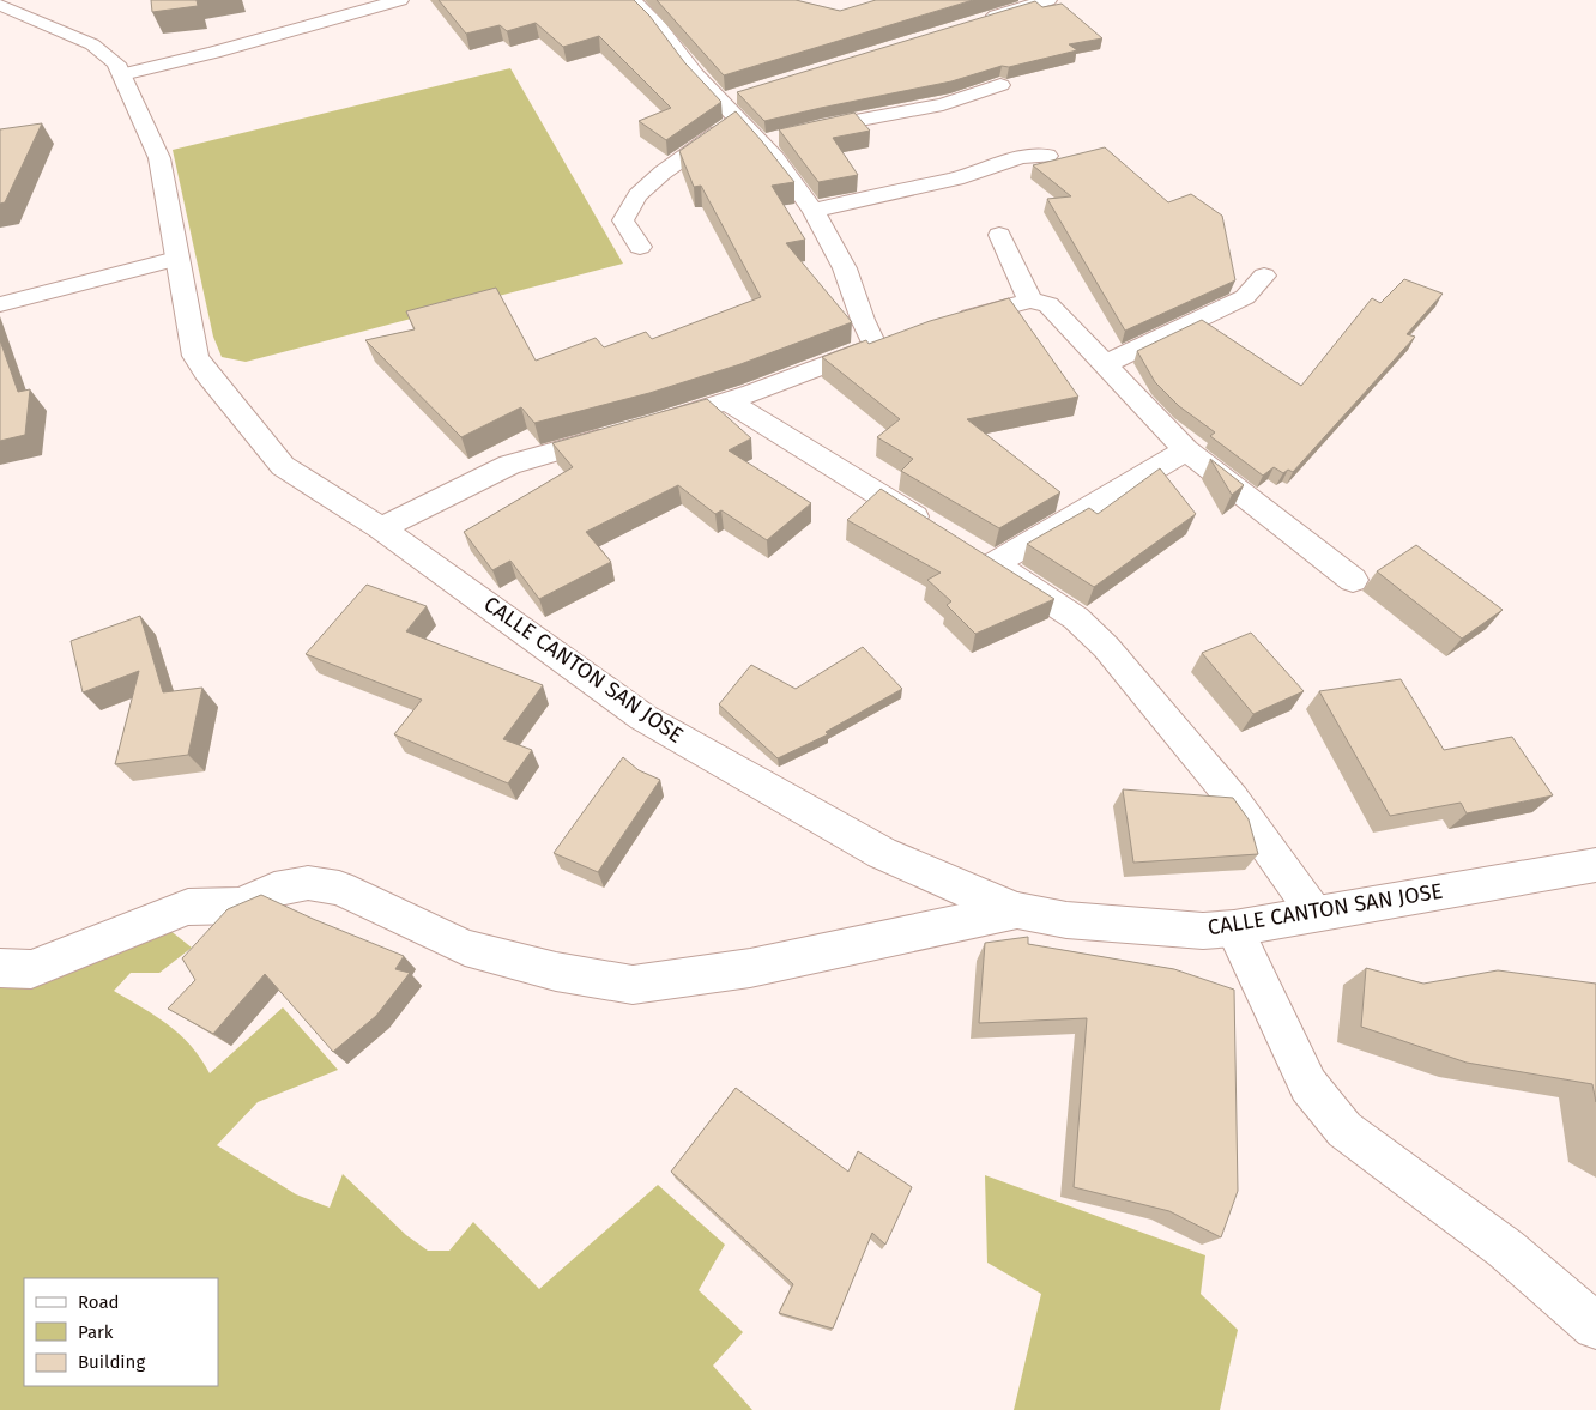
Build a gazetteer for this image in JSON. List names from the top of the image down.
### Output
{
  "streets": {
    "street": ["CALLE CANTON SAN JOSE"]
  },
  "legend": ["Road", "Park", "Building"]
}
